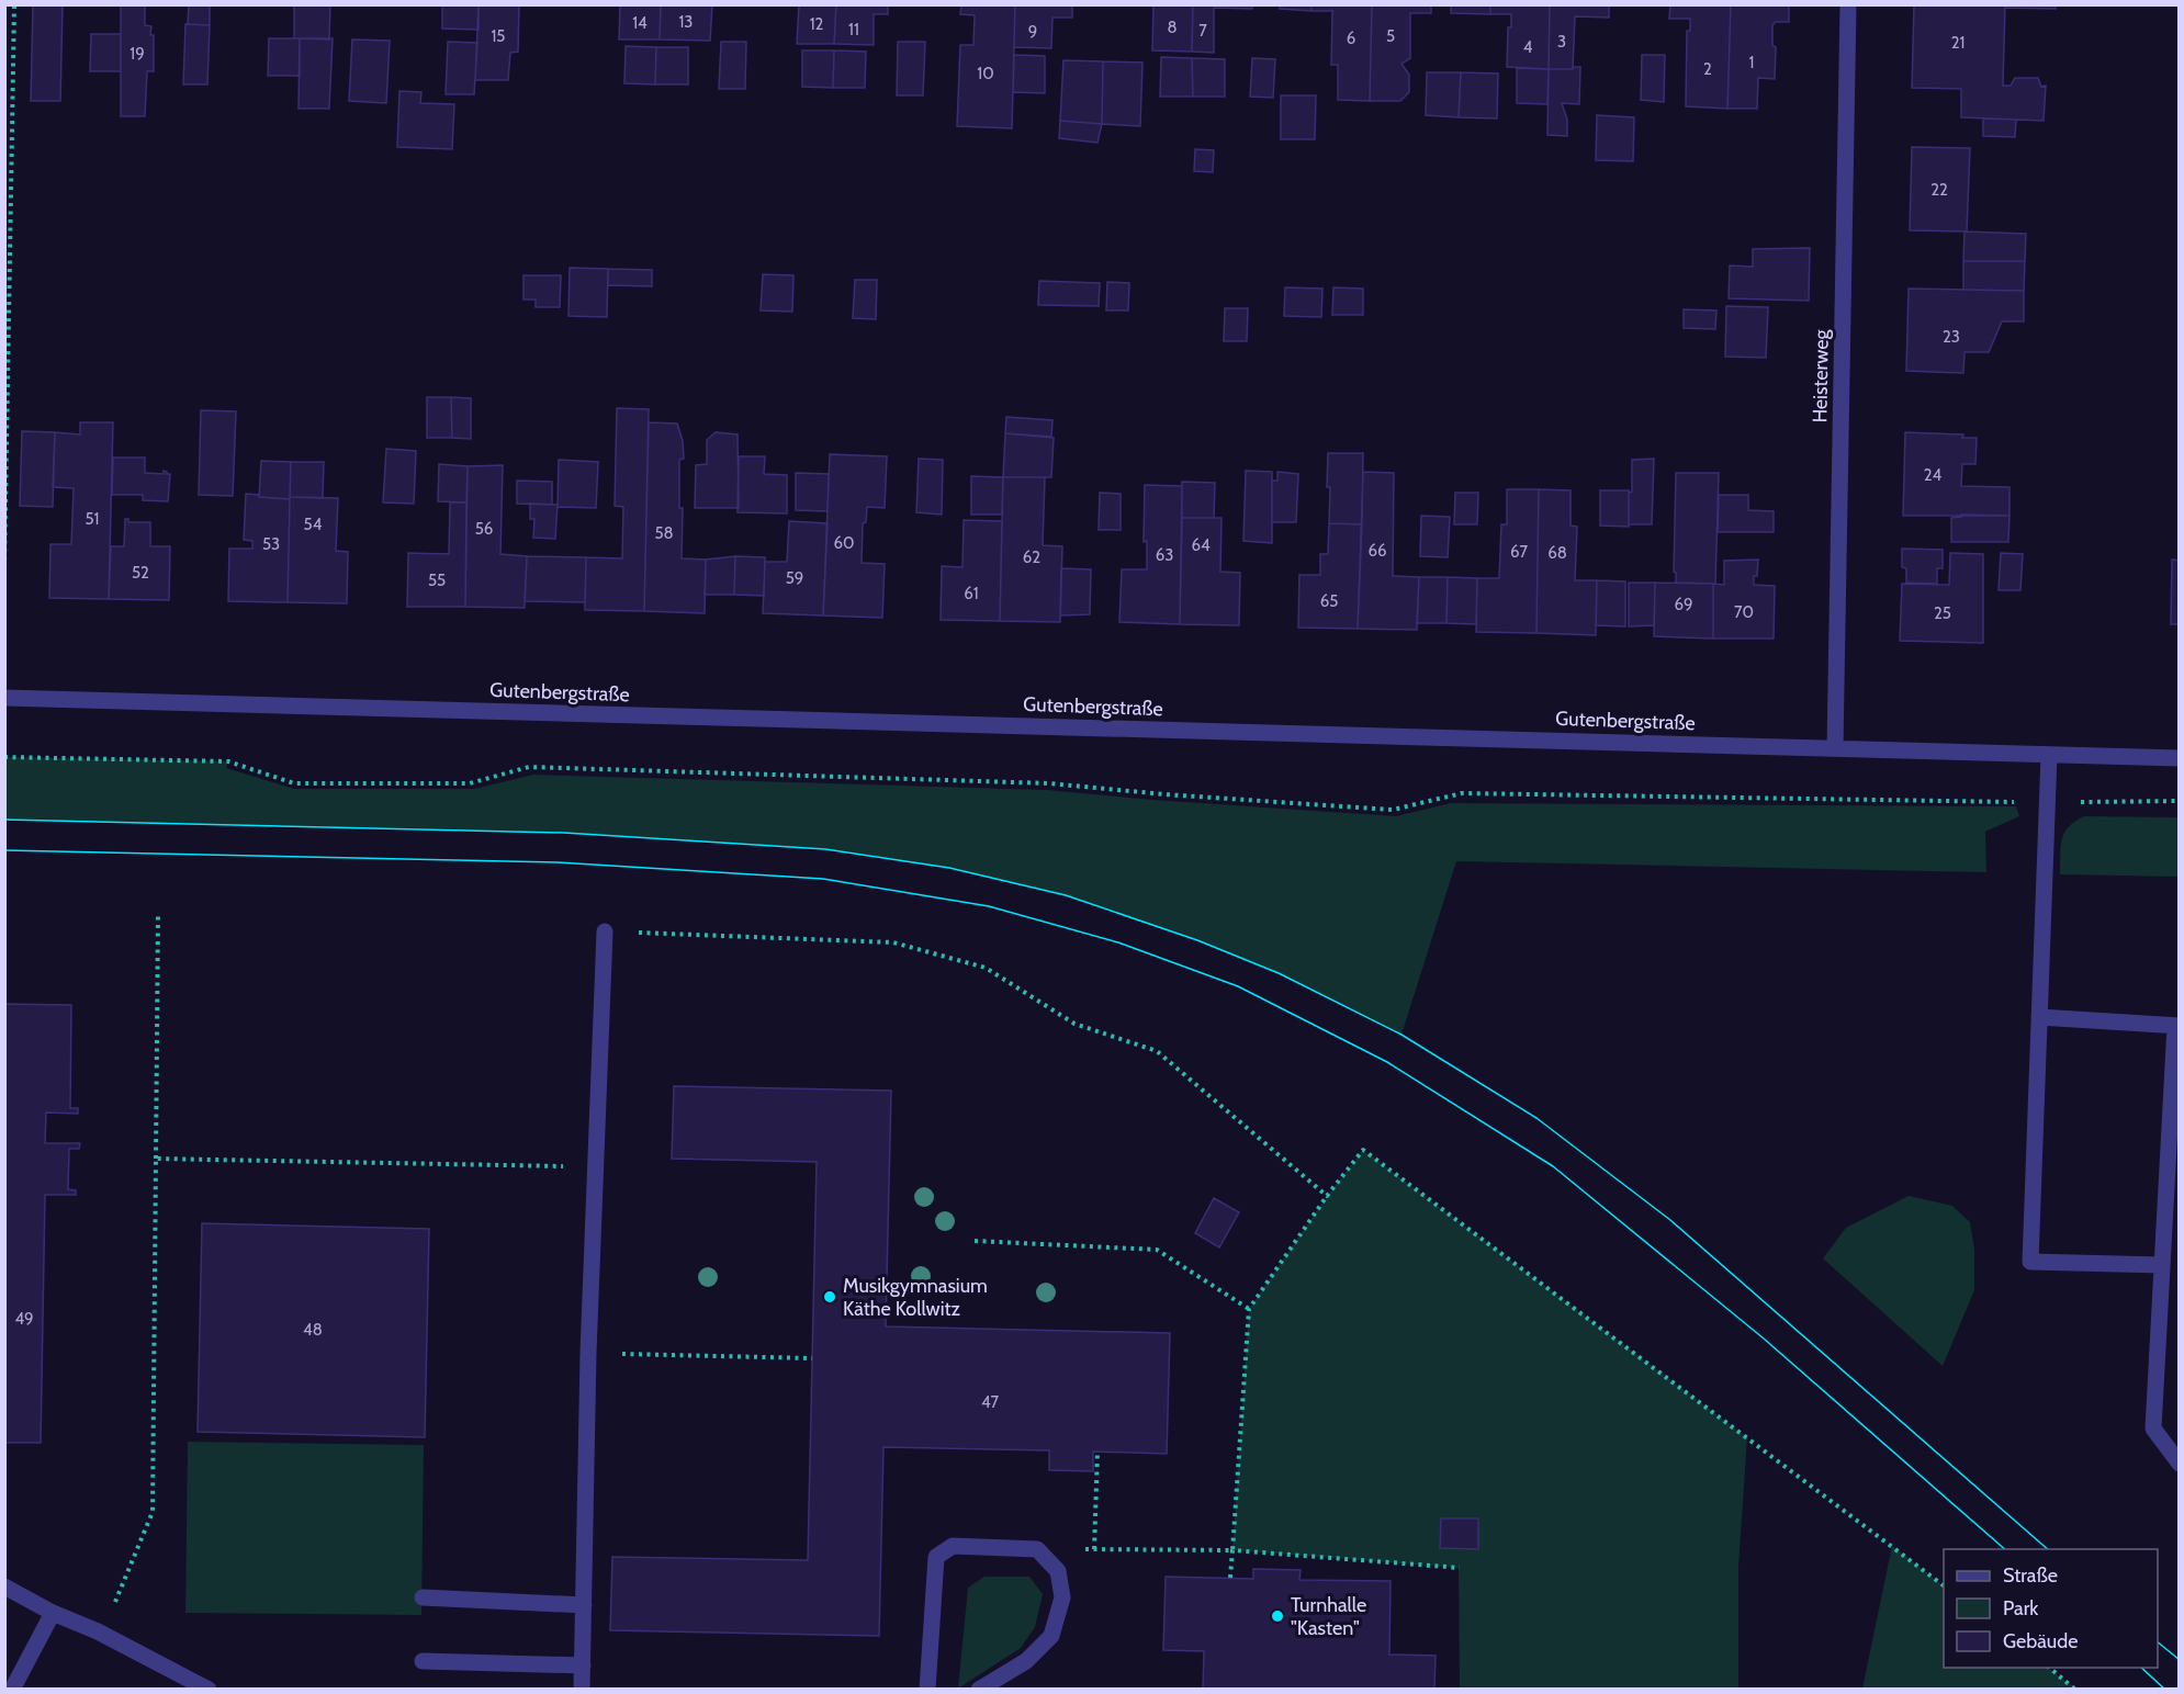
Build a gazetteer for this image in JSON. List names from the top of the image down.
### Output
{
  "streets": {
    "street": ["Heisterweg", "Gutenbergstraße"]
  },
  "crossings": [
    ["Heisterweg", "Gutenbergstraße"]
  ],
  "places": ["Musikgymnasium Käthe Kollwitz", "Turnhalle \"Kasten\""],
  "house_numbers": [
    "13",
    "14",
    "12",
    "8",
    "11",
    "7",
    "9",
    "15",
    "5",
    "6",
    "3",
    "21",
    "4",
    "19",
    "1",
    "2",
    "10",
    "22",
    "23",
    "24",
    "51",
    "54",
    "56",
    "58",
    "60",
    "53",
    "64",
    "66",
    "67",
    "68",
    "63",
    "62",
    "52",
    "59",
    "55",
    "61",
    "65",
    "69",
    "70",
    "25",
    "49",
    "48",
    "47"
  ],
  "legend": ["Straße", "Park", "Gebäude"]
}
